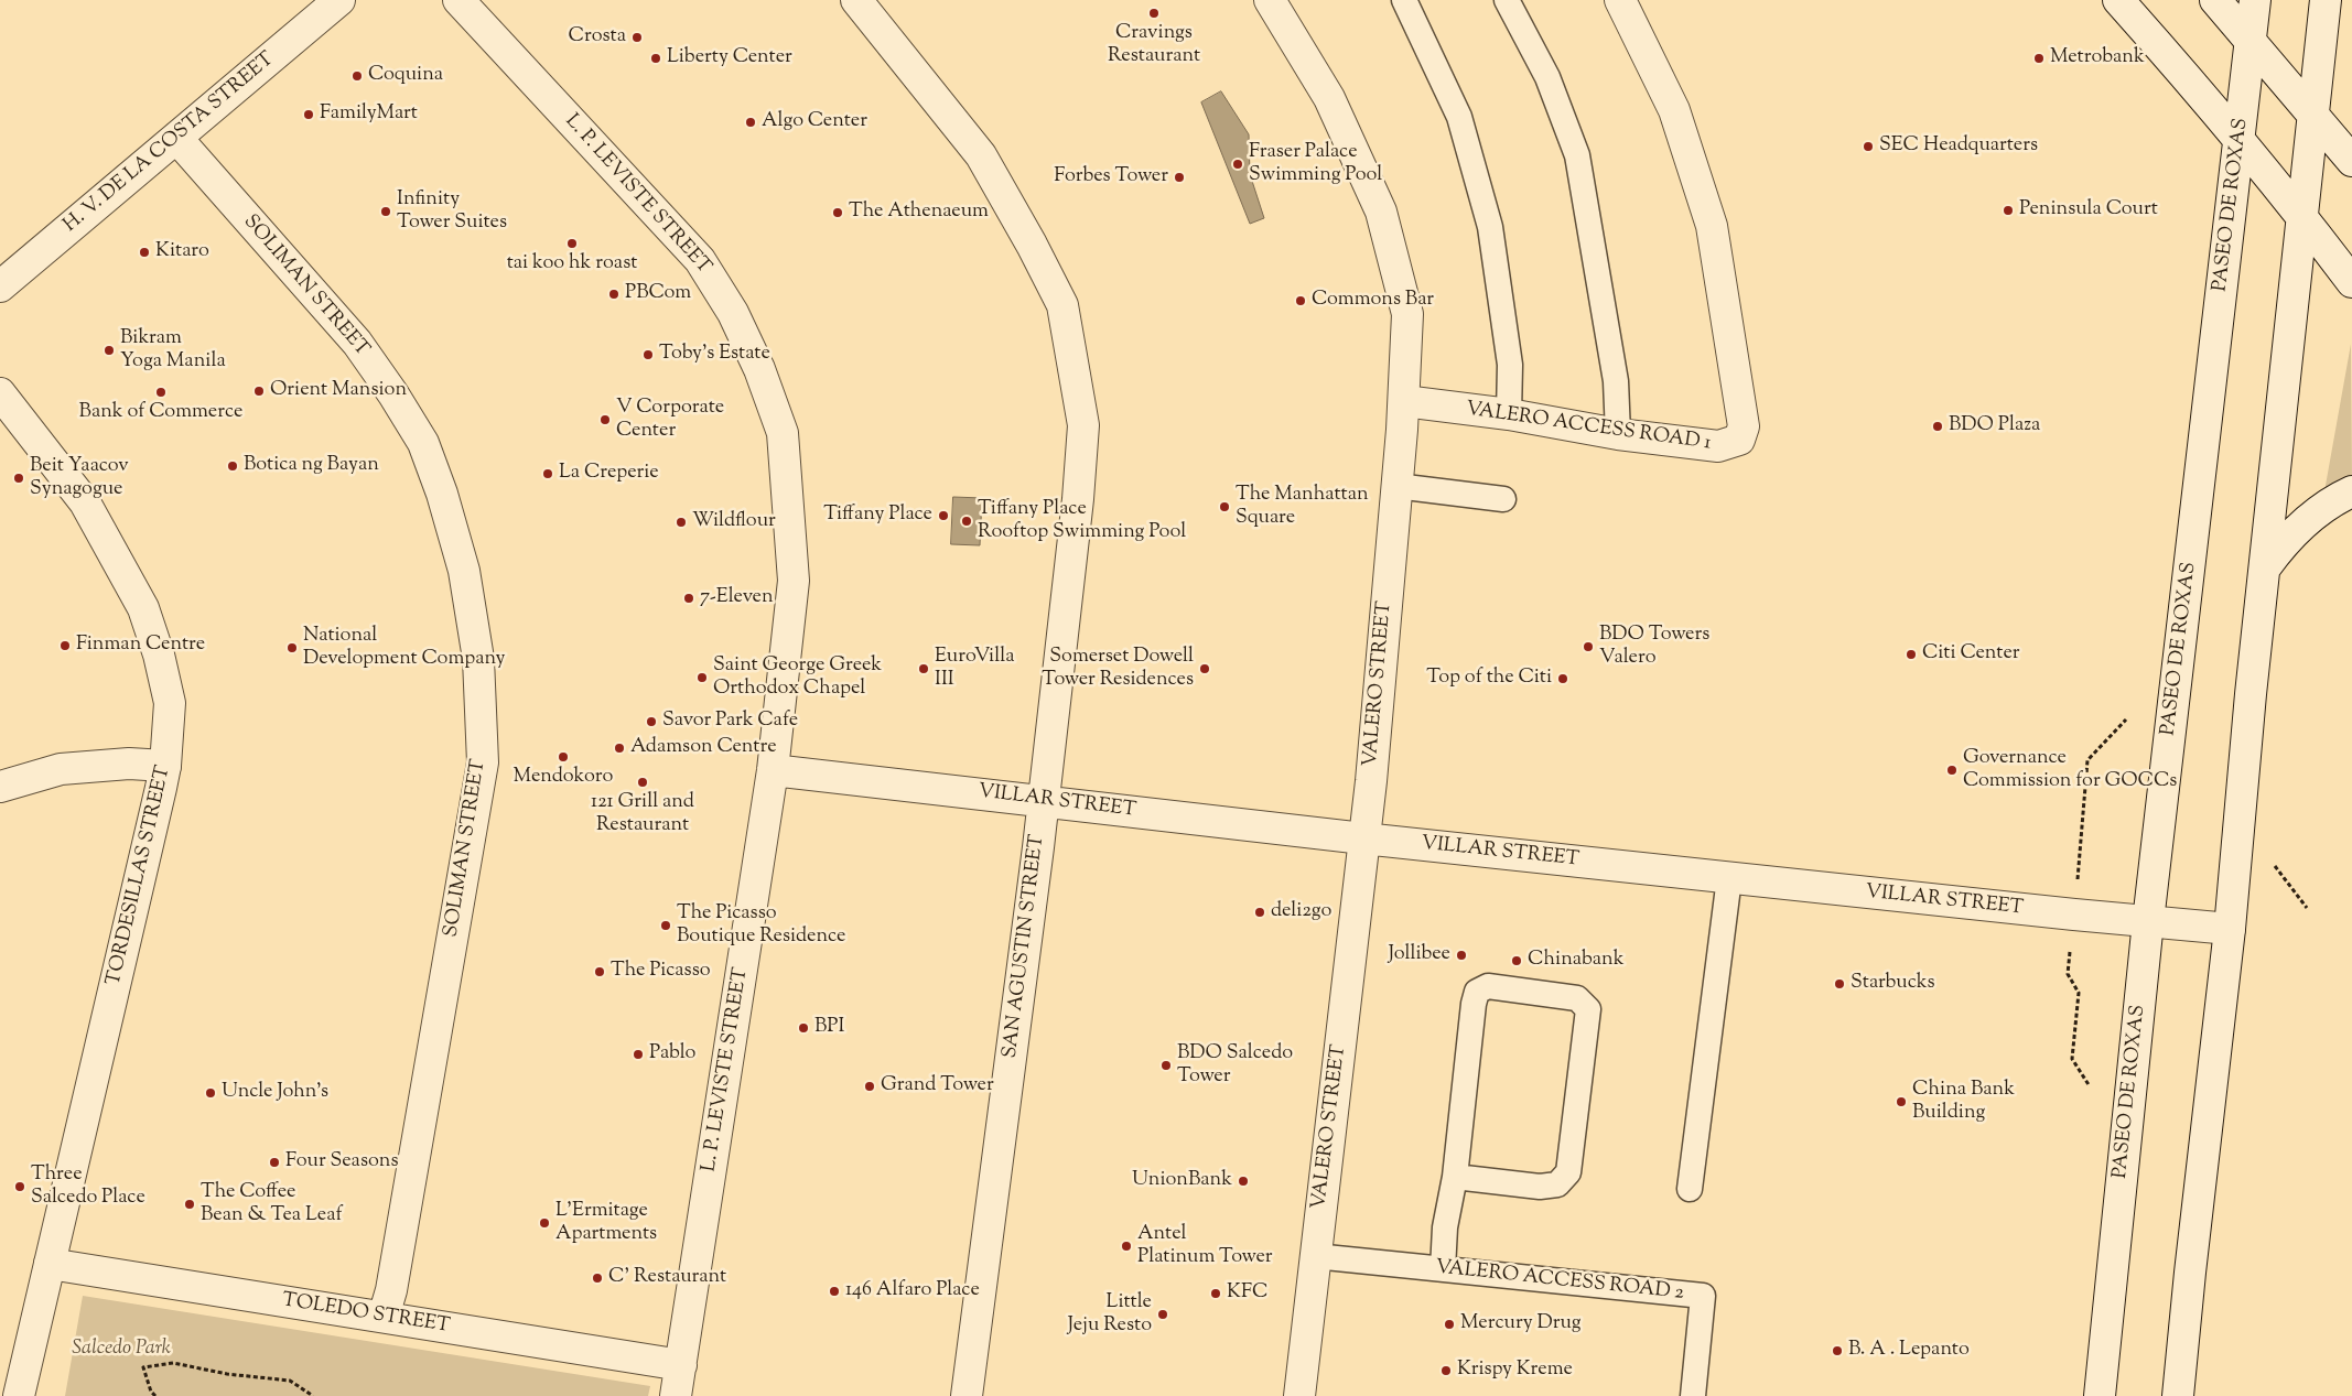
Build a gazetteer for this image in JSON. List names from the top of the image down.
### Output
{
  "streets": {
    "street": [
      "H. V. DE LA COSTA STREET",
      "L. P. LEVISTE STREET",
      "PASEO DE ROXAS",
      "SOLIMAN STREET",
      "VALERO ACCESS ROAD 1",
      "VALERO STREET",
      "VILLAR STREET",
      "TORDESILLAS STREET",
      "SAN AGUSTIN STREET",
      "TOLEDO STREET"
    ],
    "lane": ["VALERO ACCESS ROAD 2"]
  },
  "crossings": [
    ["H. V. DE LA COSTA STREET", "SOLIMAN STREET"],
    ["L. P. LEVISTE STREET", "VILLAR STREET"],
    ["L. P. LEVISTE STREET", "TOLEDO STREET"],
    ["PASEO DE ROXAS", "VILLAR STREET"],
    ["SOLIMAN STREET", "TOLEDO STREET"],
    ["VALERO ACCESS ROAD 1", "VALERO STREET"],
    ["VALERO STREET", "VILLAR STREET"],
    ["VALERO STREET", "VALERO ACCESS ROAD 2"],
    ["VILLAR STREET", "SAN AGUSTIN STREET"],
    ["TORDESILLAS STREET", "TOLEDO STREET"]
  ],
  "parks": ["Salcedo Park"],
  "places": [
    "Cravings Restaurant",
    "Crosta",
    "Liberty Center",
    "Metrobank",
    "Coquina",
    "FamilyMart",
    "Algo Center",
    "SEC Headquarters",
    "Fraser Palace Swimming Pool",
    "Forbes Tower",
    "Peninsula Court",
    "Infinity Tower Suites",
    "The Athenaeum",
    "tai koo hk roast",
    "Kitaro",
    "PBCom",
    "Commons Bar",
    "Bikram Yoga Manila",
    "Toby's Estate",
    "Orient Mansion",
    "Bank of Commerce",
    "V Corporate Center",
    "BDO Plaza",
    "Botica ng Bayan",
    "La Creperie",
    "Beit Yaacov Synagogue",
    "The Manhattan Square",
    "Tiffany Place",
    "Tiffany Place Rooftop Swimming Pool",
    "Wildflour",
    "7-Eleven",
    "Finman Centre",
    "BDO Towers Valero",
    "National Development Company",
    "Citi Center",
    "EuroVilla III",
    "Somerset Dowell Tower Residences",
    "Saint George Greek Orthodox Chapel",
    "Top of the Citi",
    "Savor Park Cafe",
    "Adamson Centre",
    "Mendokoro",
    "Governance Commission for GOCCs",
    "121 Grill and Restaurant",
    "deli2go",
    "The Picasso Boutique Residence",
    "Jollibee",
    "Chinabank",
    "The Picasso",
    "Starbucks",
    "BPI",
    "Pablo",
    "BDO Salcedo Tower",
    "Grand Tower",
    "Uncle John's",
    "China Bank Building",
    "Four Seasons",
    "UnionBank",
    "Three Salcedo Place",
    "The Coffee Bean & Tea Leaf",
    "L'Ermitage Apartments",
    "Antel Platinum Tower",
    "C' Restaurant",
    "146 Alfaro Place",
    "KFC",
    "Little Jeju Resto",
    "Mercury Drug",
    "B. A . Lepanto",
    "Krispy Kreme"
  ]
}
